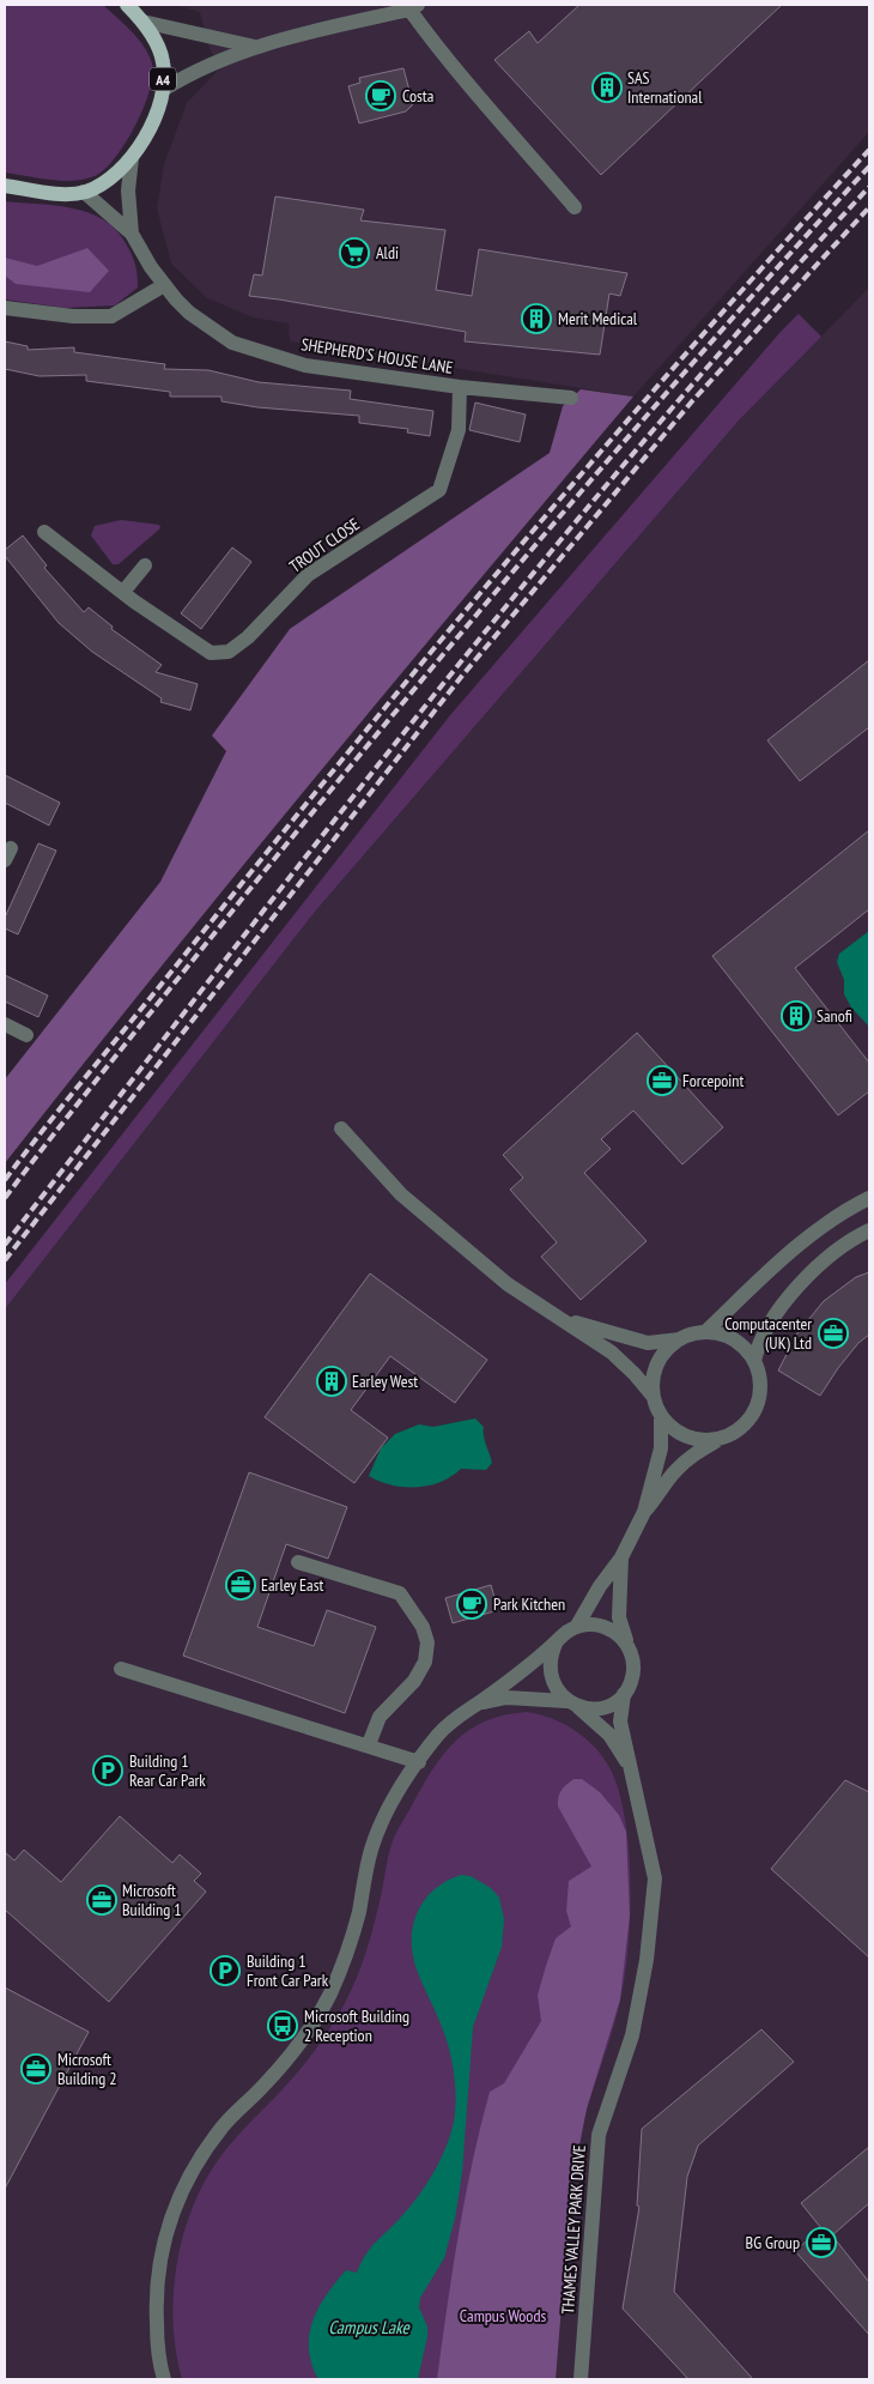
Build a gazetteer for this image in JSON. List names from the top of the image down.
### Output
{
  "streets": {
    "main road": ["A4"],
    "street": ["SHEPHERD'S HOUSE LANE", "TROUT CLOSE", "THAMES VALLEY PARK DRIVE"]
  },
  "crossings": [
    ["A4", "SHEPHERD'S HOUSE LANE"],
    ["SHEPHERD'S HOUSE LANE", "TROUT CLOSE"]
  ],
  "water": ["Campus Lake"],
  "parks": ["Campus Woods"],
  "places": {
    "building": [
      "SAS International",
      "Merit Medical",
      "Sanofi",
      "Earley West"
    ],
    "cafe": ["Costa", "Park Kitchen"],
    "supermarket": ["Aldi"],
    "office": [
      "Forcepoint",
      "Computacenter (UK) Ltd",
      "Earley East",
      "Microsoft Building 1",
      "Microsoft Building 2",
      "BG Group"
    ],
    "parking": ["Building 1 Rear Car Park", "Building 1 Front Car Park"],
    "bus stop": ["Microsoft Building 2 Reception"]
  }
}
